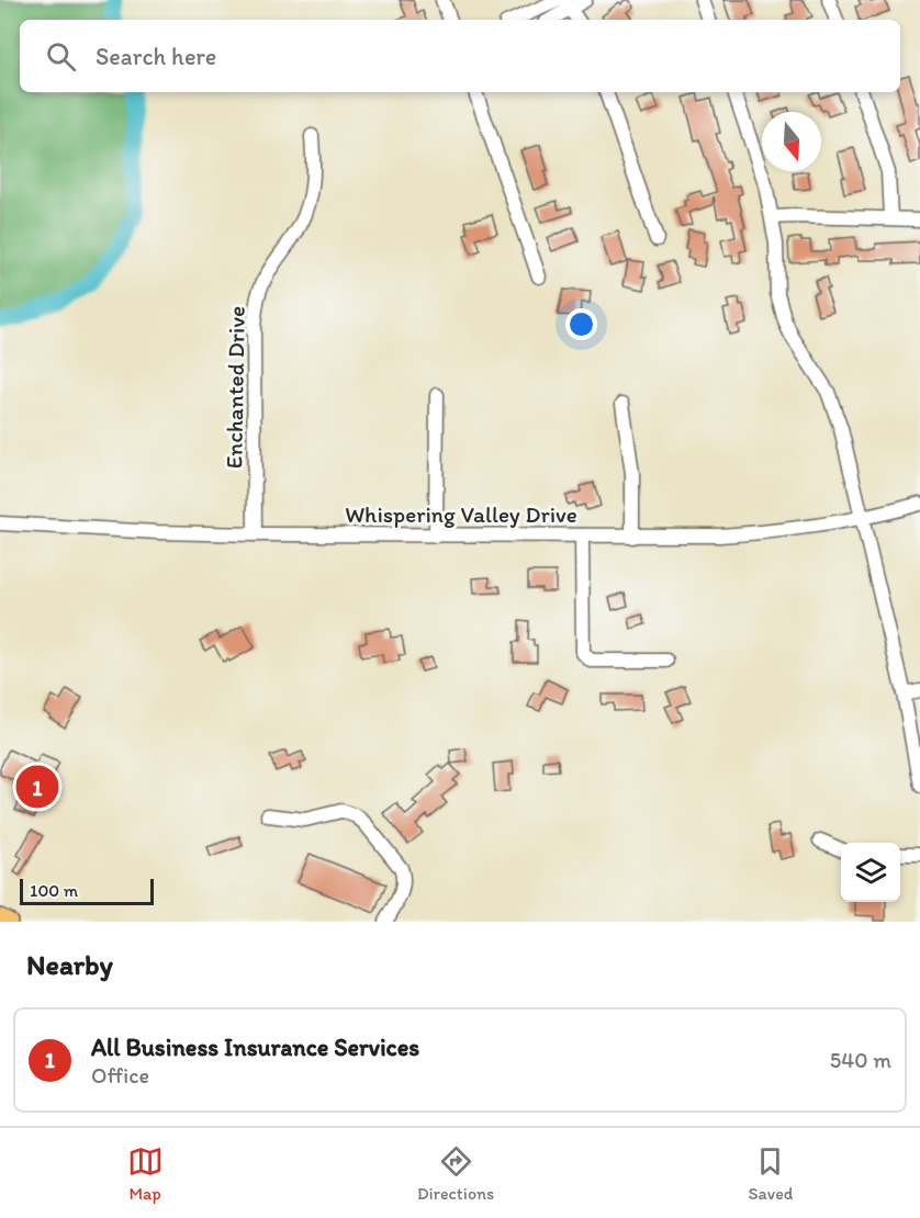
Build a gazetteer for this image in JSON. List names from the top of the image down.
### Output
{
  "streets": {
    "street": ["Enchanted Drive", "Whispering Valley Drive"]
  },
  "crossings": [
    ["Enchanted Drive", "Whispering Valley Drive"]
  ],
  "scale_bar": "100 m",
  "north": "bottom",
  "page": {
    "search": "Search here",
    "pins": "1",
    "scale": "100 m",
    "heading": "Nearby",
    "list": [
      {
        "mark": "1",
        "name": "All Business Insurance Services",
        "note": "Office",
        "value": "540 m"
      }
    ],
    "nav": ["Map", "Directions", "Saved"]
  }
}
